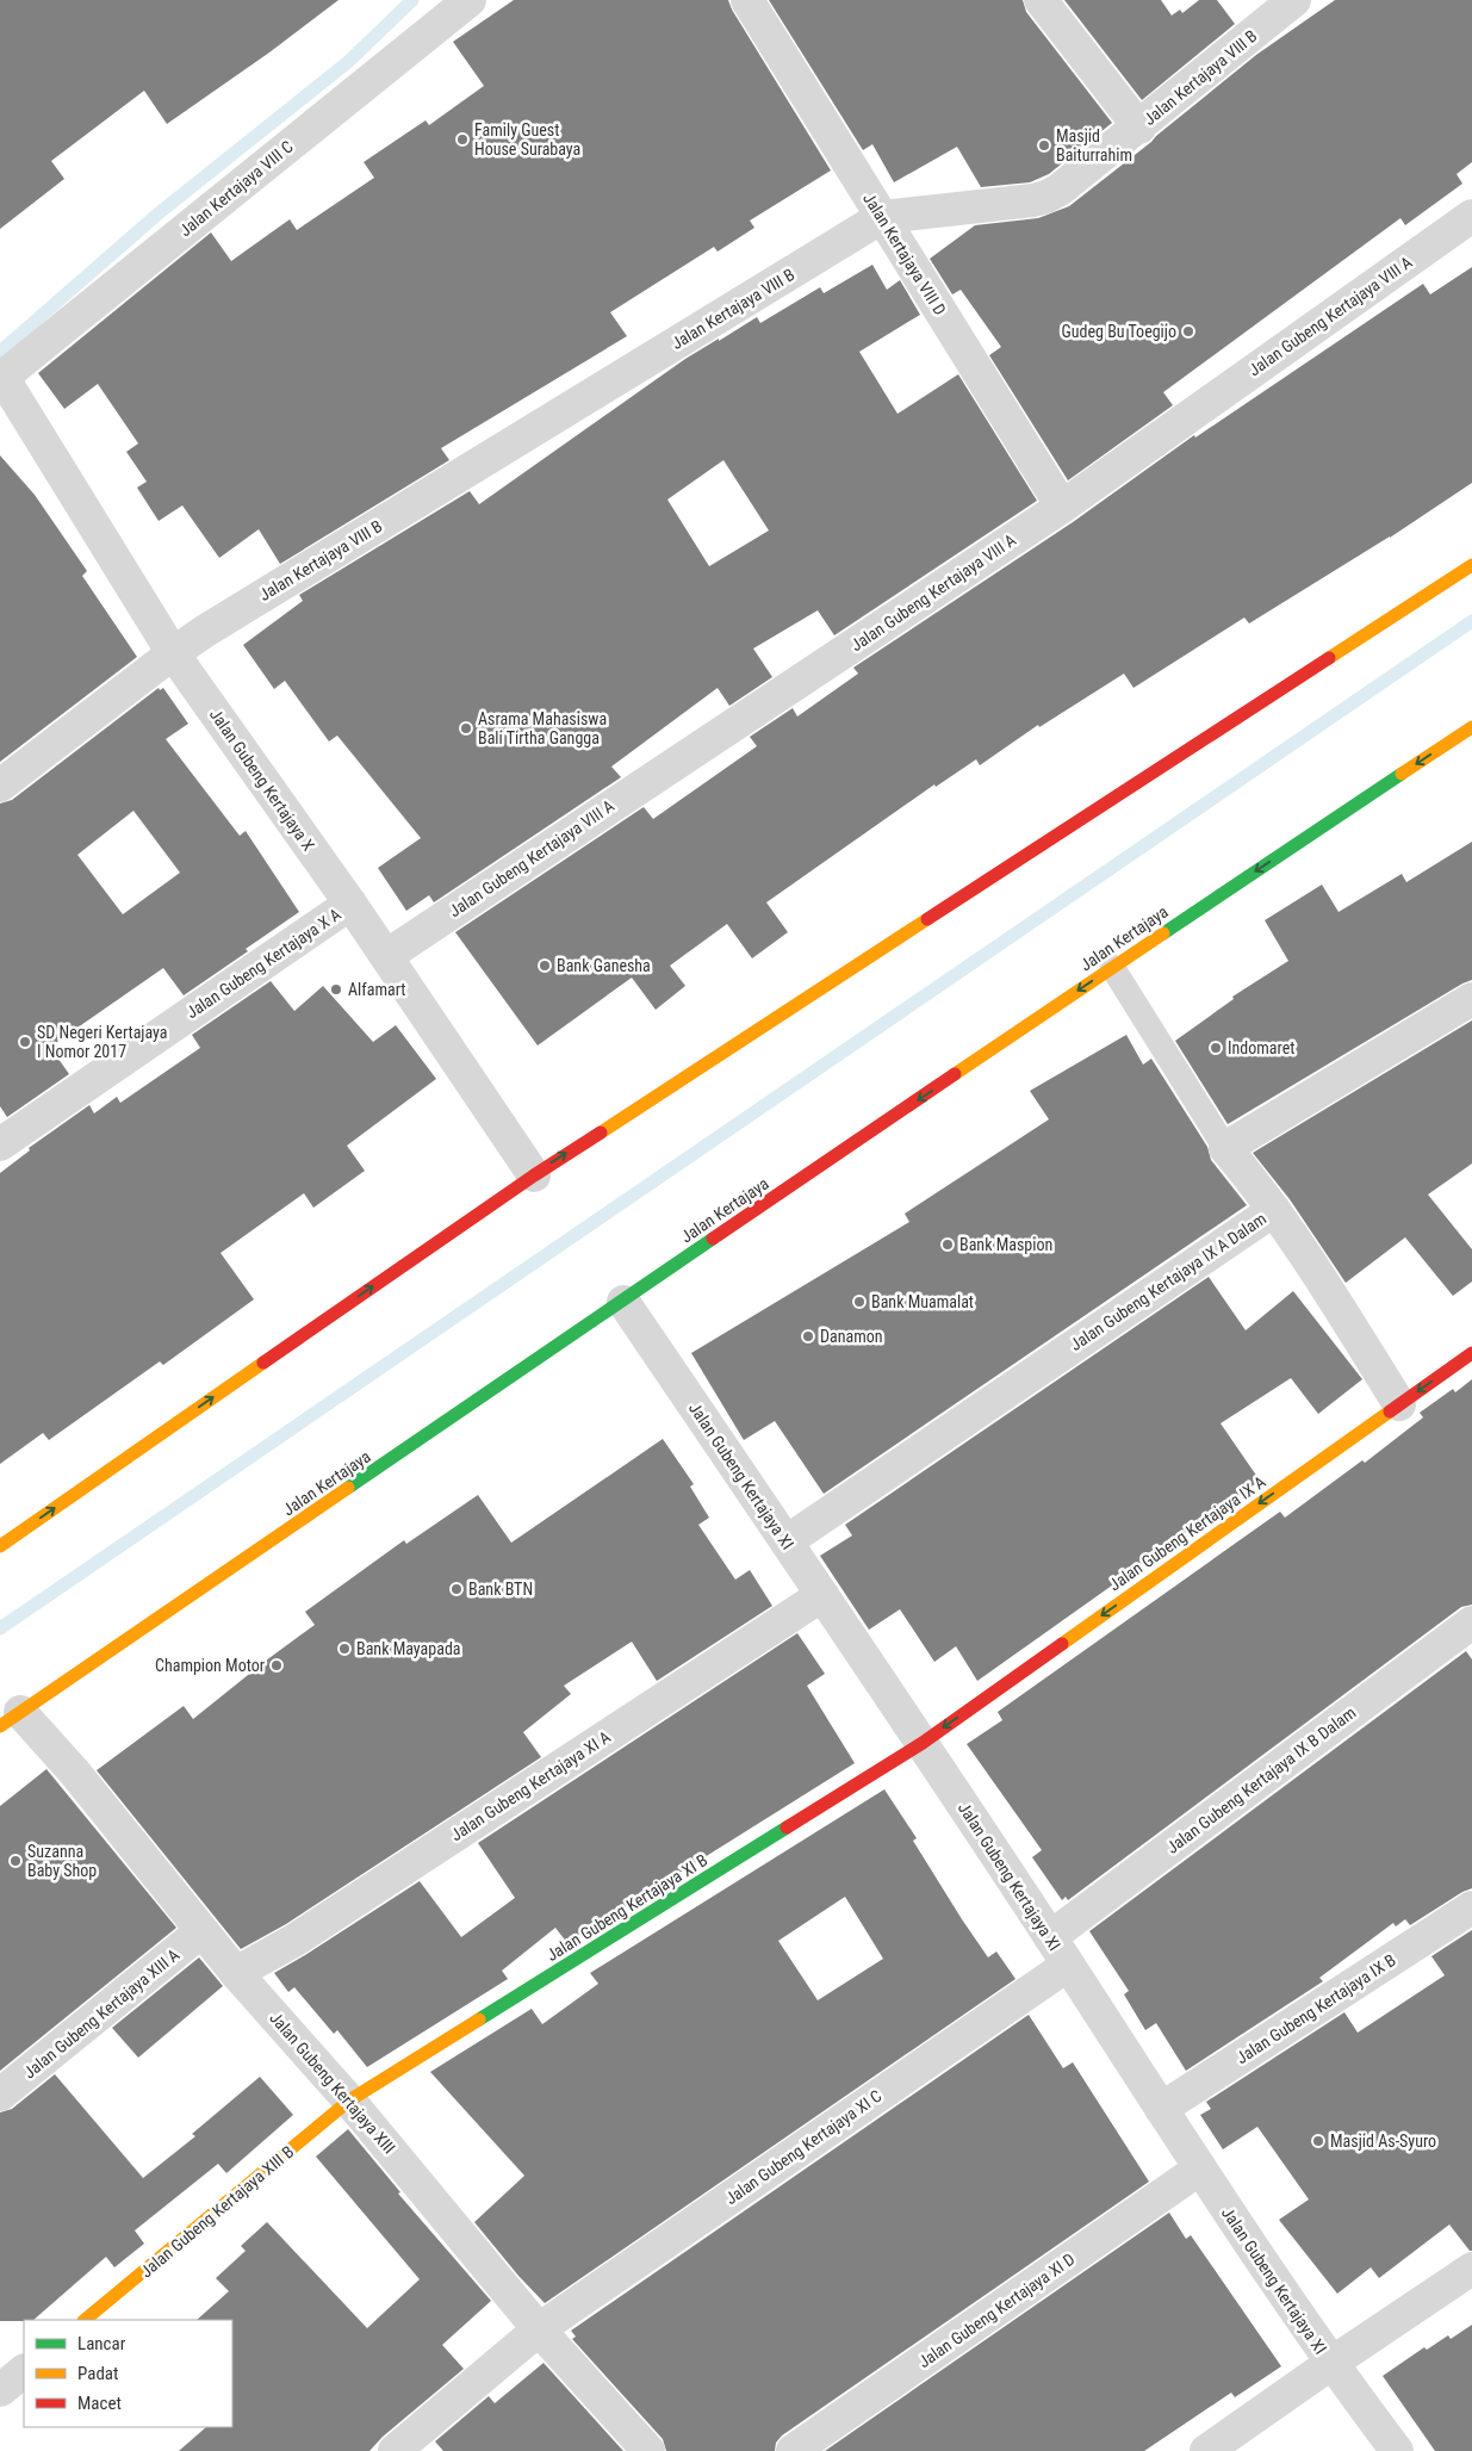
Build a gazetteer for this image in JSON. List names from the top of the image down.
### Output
{
  "streets": {
    "main road": [
      "Jalan Kertajaya",
      "Jalan Gubeng Kertajaya IX A",
      "Jalan Gubeng Kertajaya XI B",
      "Jalan Gubeng Kertajaya XIII B"
    ],
    "street": [
      "Jalan Kertajaya VIII B",
      "Jalan Kertajaya VIII C",
      "Jalan Kertajaya VIII D",
      "Jalan Gubeng Kertajaya VIII A",
      "Jalan Gubeng Kertajaya X",
      "Jalan Gubeng Kertajaya X A",
      "Jalan Gubeng Kertajaya IX A Dalam",
      "Jalan Gubeng Kertajaya XI",
      "Jalan Gubeng Kertajaya IX B Dalam",
      "Jalan Gubeng Kertajaya XI A",
      "Jalan Gubeng Kertajaya IX B",
      "Jalan Gubeng Kertajaya XIII A",
      "Jalan Gubeng Kertajaya XIII",
      "Jalan Gubeng Kertajaya XI C",
      "Jalan Gubeng Kertajaya XI D"
    ]
  },
  "crossings": [
    ["Jalan Kertajaya VIII B", "Jalan Kertajaya VIII D"],
    ["Jalan Kertajaya VIII B", "Jalan Gubeng Kertajaya X"],
    ["Jalan Kertajaya VIII C", "Jalan Gubeng Kertajaya X"],
    ["Jalan Kertajaya VIII D", "Jalan Gubeng Kertajaya VIII A"],
    ["Jalan Gubeng Kertajaya VIII A", "Jalan Gubeng Kertajaya X"],
    ["Jalan Gubeng Kertajaya X", "Jalan Gubeng Kertajaya X A"],
    ["Jalan Kertajaya", "Jalan Gubeng Kertajaya XI"],
    ["Jalan Kertajaya", "Jalan Gubeng Kertajaya XIII"],
    ["Jalan Gubeng Kertajaya IX A Dalam", "Jalan Gubeng Kertajaya XI"],
    ["Jalan Gubeng Kertajaya XI", "Jalan Gubeng Kertajaya IX A"],
    ["Jalan Gubeng Kertajaya XI", "Jalan Gubeng Kertajaya IX B Dalam"],
    ["Jalan Gubeng Kertajaya XI", "Jalan Gubeng Kertajaya XI A"],
    ["Jalan Gubeng Kertajaya XI", "Jalan Gubeng Kertajaya XI B"],
    ["Jalan Gubeng Kertajaya XI", "Jalan Gubeng Kertajaya IX B"],
    ["Jalan Gubeng Kertajaya XI", "Jalan Gubeng Kertajaya XI C"],
    ["Jalan Gubeng Kertajaya XI", "Jalan Gubeng Kertajaya XI D"],
    ["Jalan Gubeng Kertajaya IX A", "Jalan Gubeng Kertajaya XI B"],
    ["Jalan Gubeng Kertajaya XI A", "Jalan Gubeng Kertajaya XIII"],
    ["Jalan Gubeng Kertajaya XI B", "Jalan Gubeng Kertajaya XIII"],
    ["Jalan Gubeng Kertajaya XI B", "Jalan Gubeng Kertajaya XIII B"],
    ["Jalan Gubeng Kertajaya XIII A", "Jalan Gubeng Kertajaya XIII"],
    ["Jalan Gubeng Kertajaya XIII", "Jalan Gubeng Kertajaya XI C"],
    ["Jalan Gubeng Kertajaya XIII", "Jalan Gubeng Kertajaya XIII B"]
  ],
  "one_way": ["Jalan Kertajaya", "Jalan Gubeng Kertajaya IX A"],
  "places": [
    "Family Guest House Surabaya",
    "Masjid Baiturrahim",
    "Gudeg Bu Toegijo",
    "Asrama Mahasiswa Bali Tirtha Gangga",
    "Bank Ganesha",
    "Alfamart",
    "SD Negeri Kertajaya I Nomor 2017",
    "Indomaret",
    "Bank Maspion",
    "Bank Muamalat",
    "Danamon",
    "Bank BTN",
    "Bank Mayapada",
    "Champion Motor",
    "Suzanna Baby Shop",
    "Masjid As-Syuro"
  ],
  "legend": ["Lancar", "Padat", "Macet"]
}
